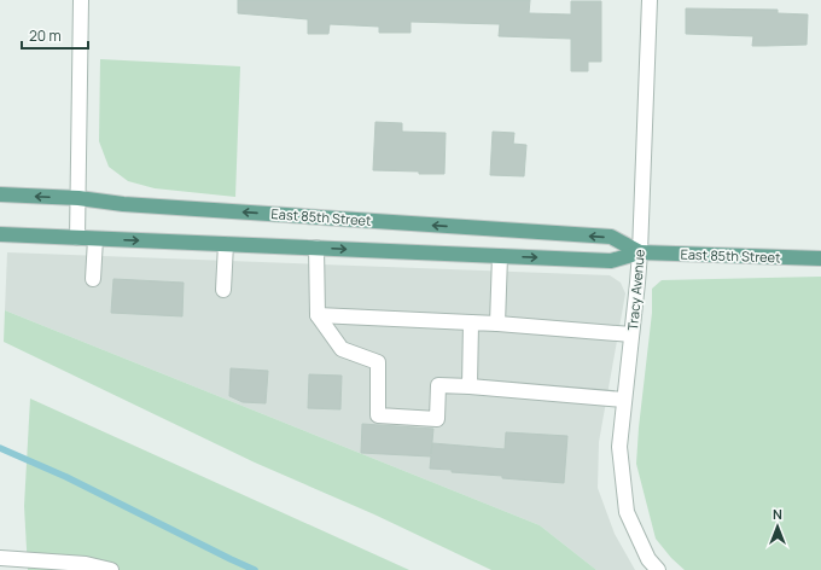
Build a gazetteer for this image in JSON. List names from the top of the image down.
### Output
{
  "streets": {
    "main road": ["East 85th Street"],
    "street": ["Tracy Avenue"]
  },
  "crossings": [
    ["East 85th Street", "Tracy Avenue"]
  ],
  "scale_bar": "20 m",
  "north": "top"
}
